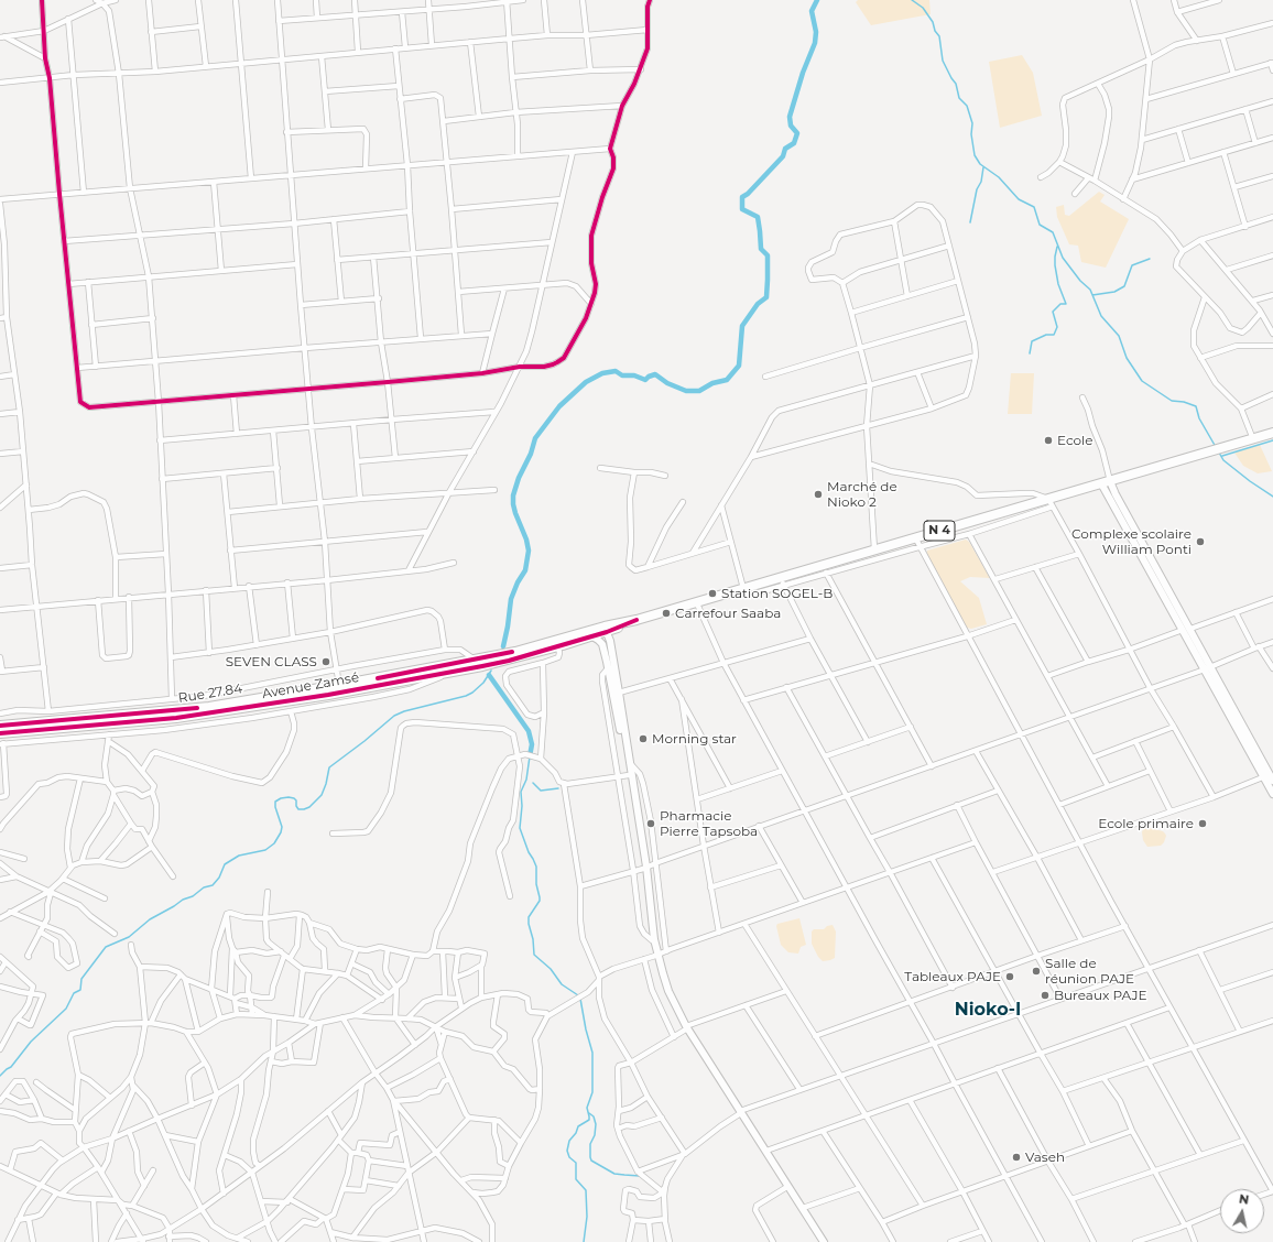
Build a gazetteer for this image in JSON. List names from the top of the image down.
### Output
{
  "streets": {
    "highway": ["N 4", "Avenue Zamsé"],
    "street": ["Rue 27.84"]
  },
  "crossings": [
    ["N 4", "Avenue Zamsé"]
  ],
  "districts": ["Nioko-I"],
  "places": [
    "Ecole",
    "Marché de Nioko 2",
    "Complexe scolaire William Ponti",
    "Station SOGEL-B",
    "Carrefour Saaba",
    "SEVEN CLASS",
    "Morning star",
    "Pharmacie Pierre Tapsoba",
    "Ecole primaire",
    "Salle de réunion PAJE",
    "Tableaux PAJE",
    "Bureaux PAJE",
    "Vaseh"
  ],
  "north": "top"
}
